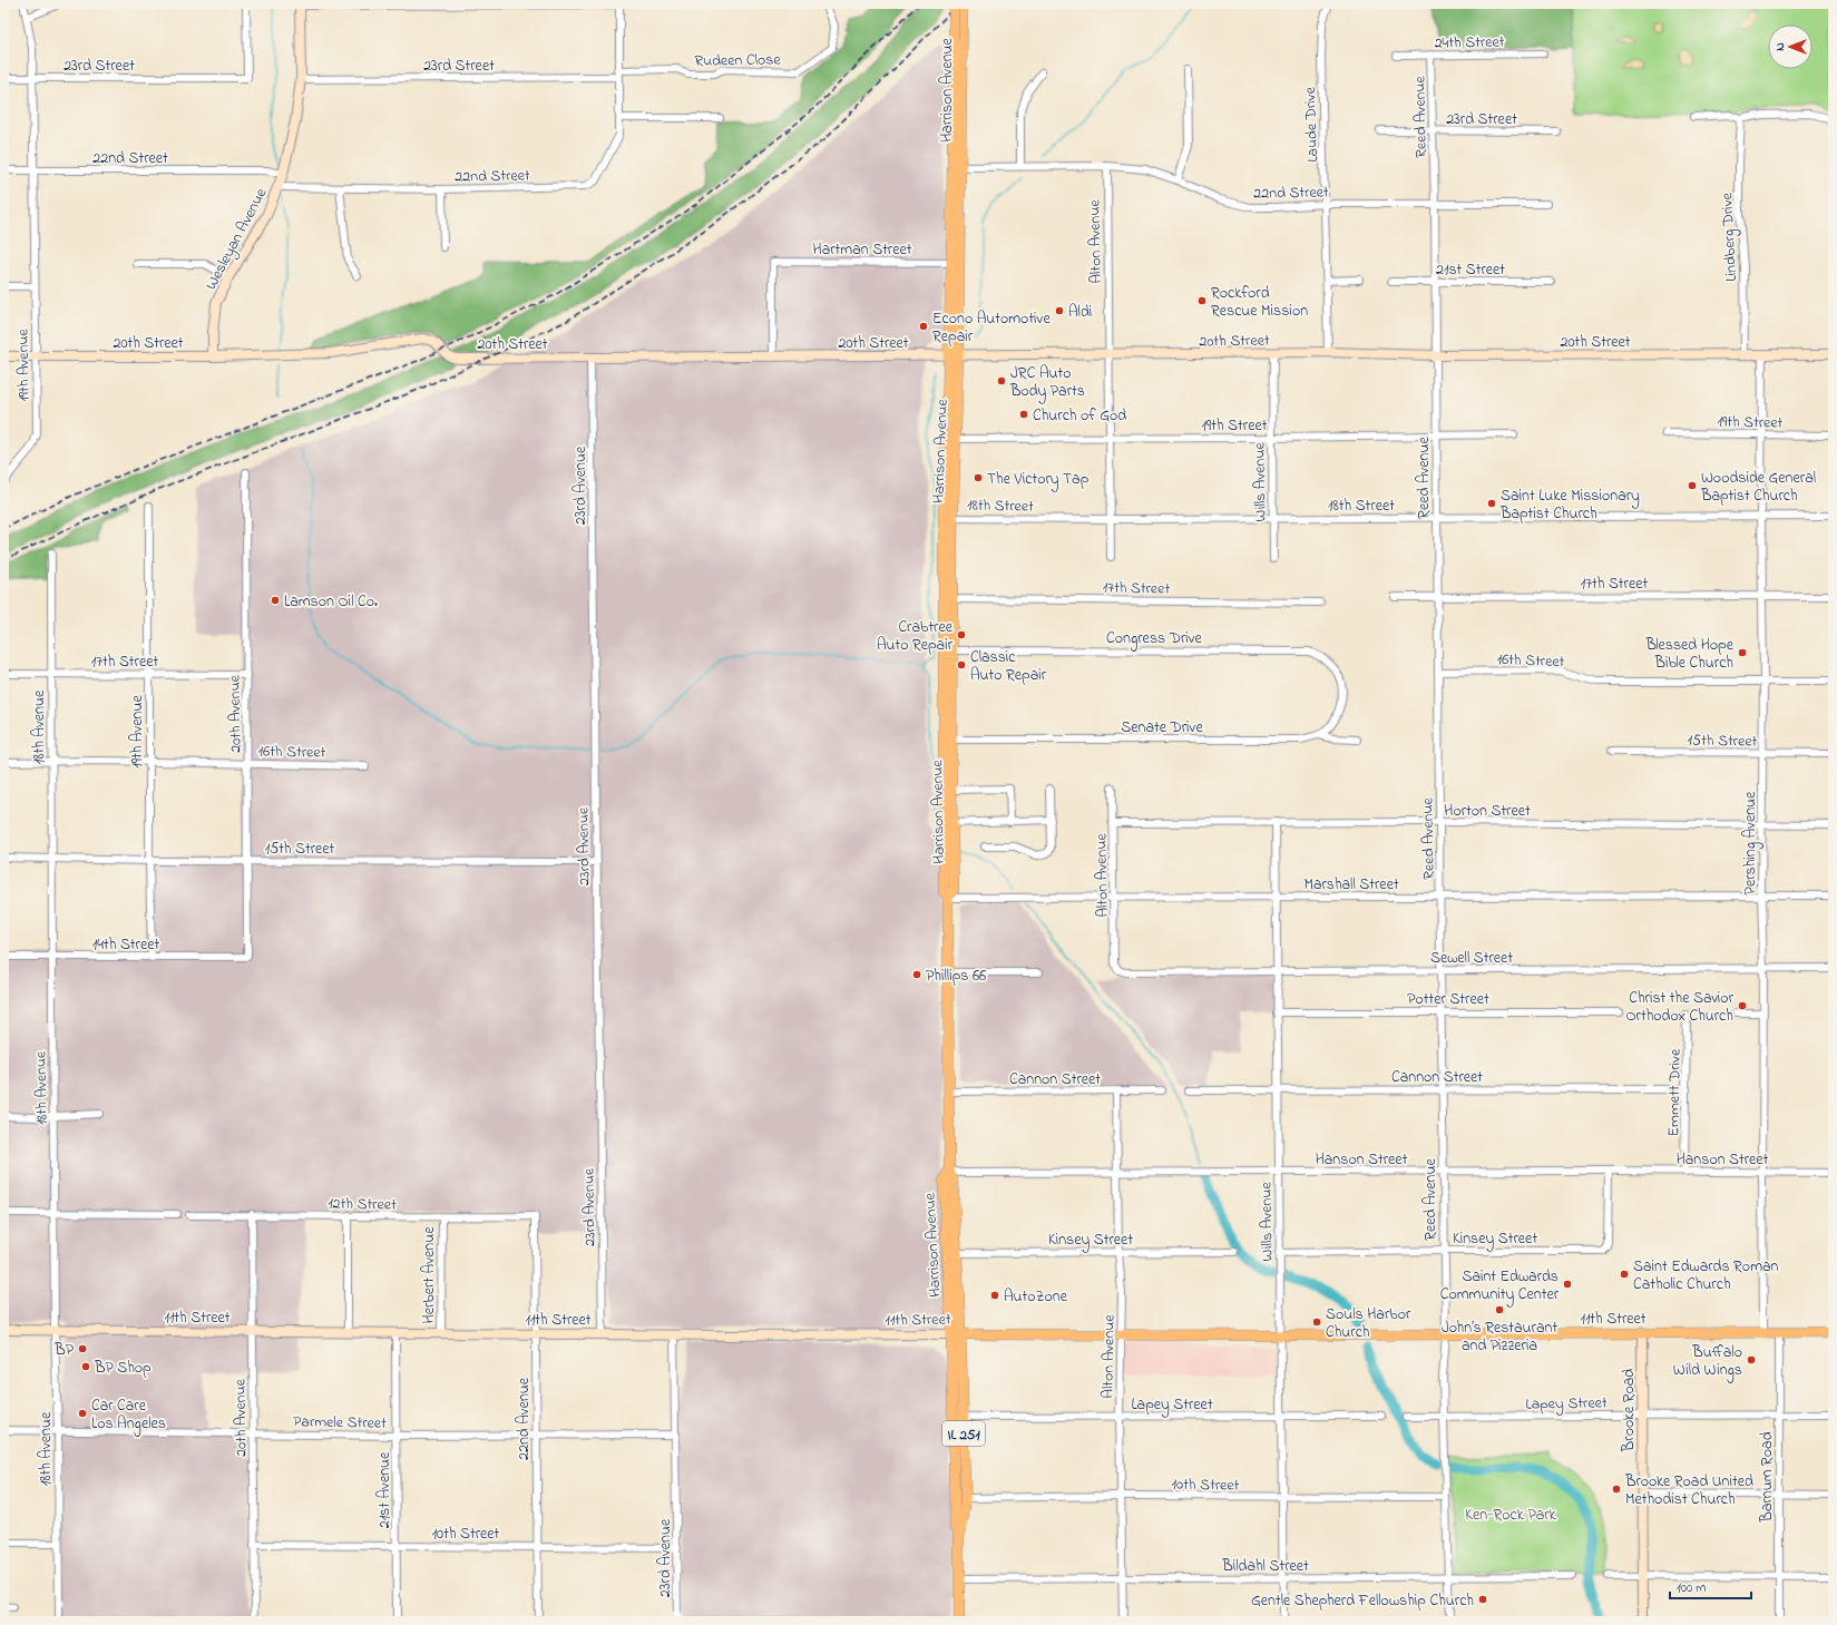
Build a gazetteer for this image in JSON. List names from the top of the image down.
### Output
{
  "streets": {
    "main road": ["Harrison Avenue", "11th Street", "IL 251"],
    "street": [
      "24th Street",
      "Rudeen Close",
      "23rd Street",
      "Reed Avenue",
      "Laude Drive",
      "22nd Street",
      "Lindberg Drive",
      "Wesleyan Avenue",
      "Alton Avenue",
      "Hartman Street",
      "21st Street",
      "20th Street",
      "19th Avenue",
      "19th Street",
      "Wills Avenue",
      "23rd Avenue",
      "18th Street",
      "17th Street",
      "Congress Drive",
      "16th Street",
      "20th Avenue",
      "Senate Drive",
      "18th Avenue",
      "15th Street",
      "Horton Street",
      "Pershing Avenue",
      "Marshall Street",
      "14th Street",
      "Sewell Street",
      "Potter Street",
      "Cannon Street",
      "Emmett Drive",
      "Hanson Street",
      "12th Street",
      "Kinsey Street",
      "Herbert Avenue",
      "Lapey Street",
      "Brooke Road",
      "22nd Avenue",
      "Parmele Street",
      "Barnum Road",
      "10th Street",
      "21st Avenue",
      "Bildahl Street"
    ]
  },
  "crossings": [
    ["24th Street", "Reed Avenue"],
    ["Rudeen Close", "22nd Street"],
    ["23rd Street", "Reed Avenue"],
    ["23rd Street", "22nd Street"],
    ["23rd Street", "Wesleyan Avenue"],
    ["23rd Street", "19th Avenue"],
    ["Harrison Avenue", "22nd Street"],
    ["Harrison Avenue", "Hartman Street"],
    ["Harrison Avenue", "20th Street"],
    ["Harrison Avenue", "19th Street"],
    ["Harrison Avenue", "18th Street"],
    ["Harrison Avenue", "17th Street"],
    ["Harrison Avenue", "Congress Drive"],
    ["Harrison Avenue", "Senate Drive"],
    ["Harrison Avenue", "Marshall Street"],
    ["Harrison Avenue", "Cannon Street"],
    ["Harrison Avenue", "Hanson Street"],
    ["Harrison Avenue", "Kinsey Street"],
    ["Harrison Avenue", "11th Street"],
    ["Harrison Avenue", "Lapey Street"],
    ["Harrison Avenue", "10th Street"],
    ["Harrison Avenue", "Bildahl Street"],
    ["Reed Avenue", "22nd Street"],
    ["Reed Avenue", "21st Street"],
    ["Reed Avenue", "20th Street"],
    ["Reed Avenue", "19th Street"],
    ["Reed Avenue", "18th Street"],
    ["Reed Avenue", "17th Street"],
    ["Reed Avenue", "16th Street"],
    ["Reed Avenue", "Horton Street"],
    ["Reed Avenue", "Marshall Street"],
    ["Reed Avenue", "Sewell Street"],
    ["Reed Avenue", "Potter Street"],
    ["Reed Avenue", "Cannon Street"],
    ["Reed Avenue", "Hanson Street"],
    ["Reed Avenue", "Kinsey Street"],
    ["Reed Avenue", "11th Street"],
    ["Reed Avenue", "Lapey Street"],
    ["Reed Avenue", "10th Street"],
    ["Reed Avenue", "Bildahl Street"],
    ["Laude Drive", "22nd Street"],
    ["Laude Drive", "20th Street"],
    ["22nd Street", "Wesleyan Avenue"],
    ["22nd Street", "Alton Avenue"],
    ["22nd Street", "19th Avenue"],
    ["Lindberg Drive", "20th Street"],
    ["Wesleyan Avenue", "20th Street"],
    ["Alton Avenue", "20th Street"],
    ["Alton Avenue", "19th Street"],
    ["Alton Avenue", "18th Street"],
    ["Alton Avenue", "Horton Street"],
    ["Alton Avenue", "Marshall Street"],
    ["Alton Avenue", "Sewell Street"],
    ["Alton Avenue", "Cannon Street"],
    ["Alton Avenue", "Hanson Street"],
    ["Alton Avenue", "Kinsey Street"],
    ["Alton Avenue", "11th Street"],
    ["Alton Avenue", "Lapey Street"],
    ["Alton Avenue", "10th Street"],
    ["Alton Avenue", "Bildahl Street"],
    ["Hartman Street", "20th Street"],
    ["20th Street", "19th Avenue"],
    ["20th Street", "Wills Avenue"],
    ["20th Street", "23rd Avenue"],
    ["20th Street", "Pershing Avenue"],
    ["19th Avenue", "17th Street"],
    ["19th Avenue", "16th Street"],
    ["19th Avenue", "15th Street"],
    ["19th Avenue", "14th Street"],
    ["19th Street", "Wills Avenue"],
    ["19th Street", "Pershing Avenue"],
    ["Wills Avenue", "18th Street"],
    ["Wills Avenue", "Horton Street"],
    ["Wills Avenue", "Marshall Street"],
    ["Wills Avenue", "Sewell Street"],
    ["Wills Avenue", "Potter Street"],
    ["Wills Avenue", "Cannon Street"],
    ["Wills Avenue", "Hanson Street"],
    ["Wills Avenue", "Kinsey Street"],
    ["Wills Avenue", "11th Street"],
    ["Wills Avenue", "Lapey Street"],
    ["Wills Avenue", "10th Street"],
    ["Wills Avenue", "Bildahl Street"],
    ["23rd Avenue", "15th Street"],
    ["23rd Avenue", "11th Street"],
    ["23rd Avenue", "Parmele Street"],
    ["23rd Avenue", "10th Street"],
    ["18th Street", "Pershing Avenue"],
    ["17th Street", "20th Avenue"],
    ["17th Street", "18th Avenue"],
    ["17th Street", "Pershing Avenue"],
    ["Congress Drive", "Senate Drive"],
    ["16th Street", "20th Avenue"],
    ["16th Street", "18th Avenue"],
    ["16th Street", "Pershing Avenue"],
    ["20th Avenue", "15th Street"],
    ["20th Avenue", "14th Street"],
    ["20th Avenue", "12th Street"],
    ["20th Avenue", "11th Street"],
    ["20th Avenue", "Parmele Street"],
    ["20th Avenue", "10th Street"],
    ["18th Avenue", "15th Street"],
    ["18th Avenue", "14th Street"],
    ["18th Avenue", "11th Street"],
    ["18th Avenue", "Parmele Street"],
    ["15th Street", "Pershing Avenue"],
    ["Horton Street", "Pershing Avenue"],
    ["Pershing Avenue", "Marshall Street"],
    ["Pershing Avenue", "Sewell Street"],
    ["Pershing Avenue", "Hanson Street"],
    ["Pershing Avenue", "11th Street"],
    ["Cannon Street", "Emmett Drive"],
    ["Emmett Drive", "Hanson Street"],
    ["Hanson Street", "Kinsey Street"],
    ["12th Street", "Herbert Avenue"],
    ["12th Street", "22nd Avenue"],
    ["Herbert Avenue", "11th Street"],
    ["11th Street", "Brooke Road"],
    ["11th Street", "22nd Avenue"],
    ["11th Street", "Barnum Road"],
    ["11th Street", "21st Avenue"],
    ["Lapey Street", "Brooke Road"],
    ["Lapey Street", "Barnum Road"],
    ["22nd Avenue", "Parmele Street"],
    ["22nd Avenue", "10th Street"],
    ["Parmele Street", "21st Avenue"],
    ["10th Street", "21st Avenue"]
  ],
  "parks": ["Ken-Rock Park"],
  "places": [
    "Rockford Rescue Mission",
    "Aldi",
    "Econo Automotive Repair",
    "JRC Auto Body Parts",
    "Church of God",
    "The Victory Tap",
    "Woodside General Baptist Church",
    "Saint Luke Missionary Baptist Church",
    "Lamson Oil Co.",
    "Crabtree Auto Repair",
    "Blessed Hope Bible Church",
    "Classic Auto Repair",
    "Phillips 66",
    "Christ the Savior Orthodox Church",
    "Saint Edwards Roman Catholic Church",
    "Saint Edwards Community Center",
    "AutoZone",
    "John’s Restaurant and Pizzeria",
    "Souls Harbor Church",
    "BP",
    "Buffalo Wild Wings",
    "BP Shop",
    "Car Care Los Angeles",
    "Brooke Road United Methodist Church",
    "Gentle Shepherd Fellowship Church"
  ],
  "scale_bar": "100 m",
  "north": "left"
}
